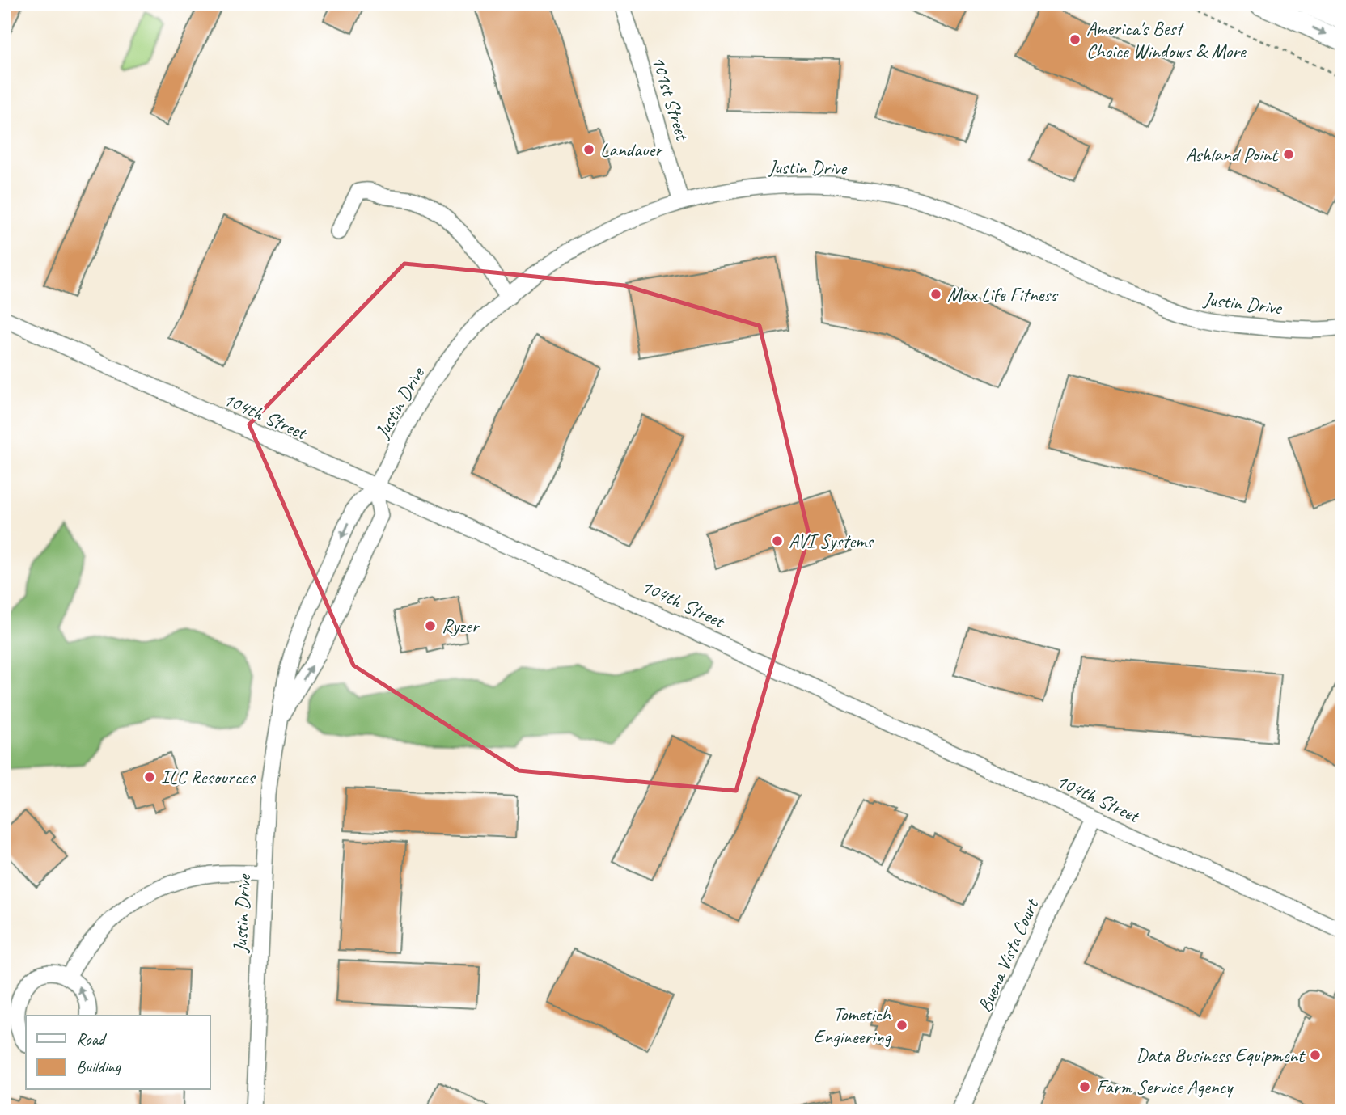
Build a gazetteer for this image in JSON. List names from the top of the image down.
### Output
{
  "streets": {
    "street": [
      "101st Street",
      "Justin Drive",
      "104th Street",
      "Buena Vista Court"
    ]
  },
  "crossings": [
    ["101st Street", "Justin Drive"],
    ["Justin Drive", "104th Street"],
    ["104th Street", "Buena Vista Court"]
  ],
  "places": [
    "America's Best Choice Windows & More",
    "Landauer",
    "Ashland Point",
    "Max Life Fitness",
    "AVI Systems",
    "Ryzer",
    "ILC Resources",
    "Tometich Engineering",
    "Data Business Equipment",
    "Farm Service Agency"
  ],
  "legend": ["Road", "Building"]
}
